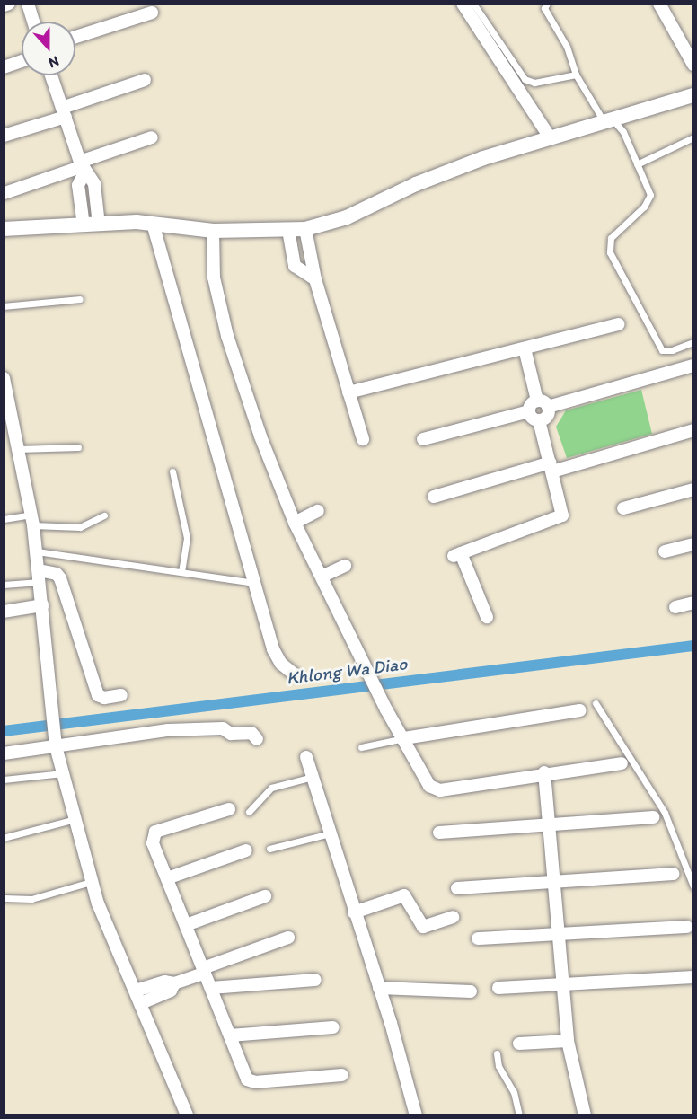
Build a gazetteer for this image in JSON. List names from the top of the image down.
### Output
{
  "water": ["Khlong Wa Diao"],
  "north": "bottom"
}
